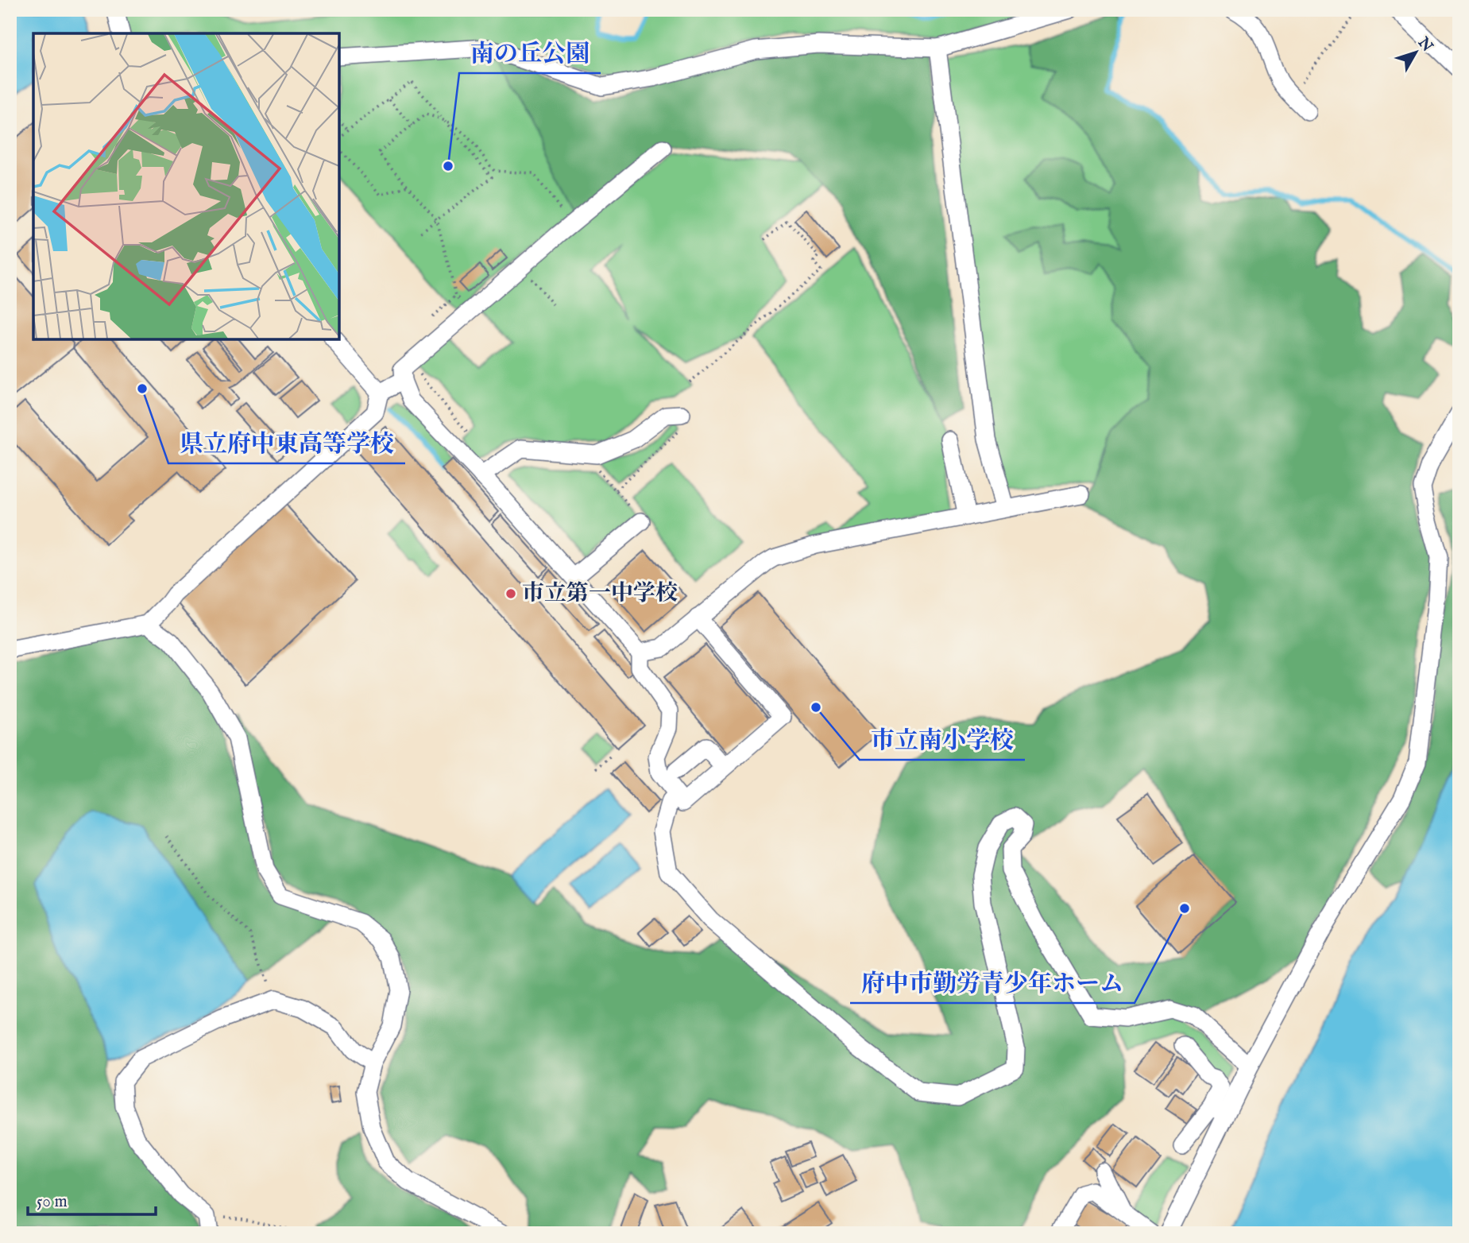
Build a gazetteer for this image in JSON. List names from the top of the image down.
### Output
{
  "places": [
    "南の丘公園",
    "県立府中東高等学校",
    "市立第一中学校",
    "市立南小学校",
    "府中市勤労青少年ホーム"
  ],
  "scale_bar": "50 m",
  "north": "top right"
}
